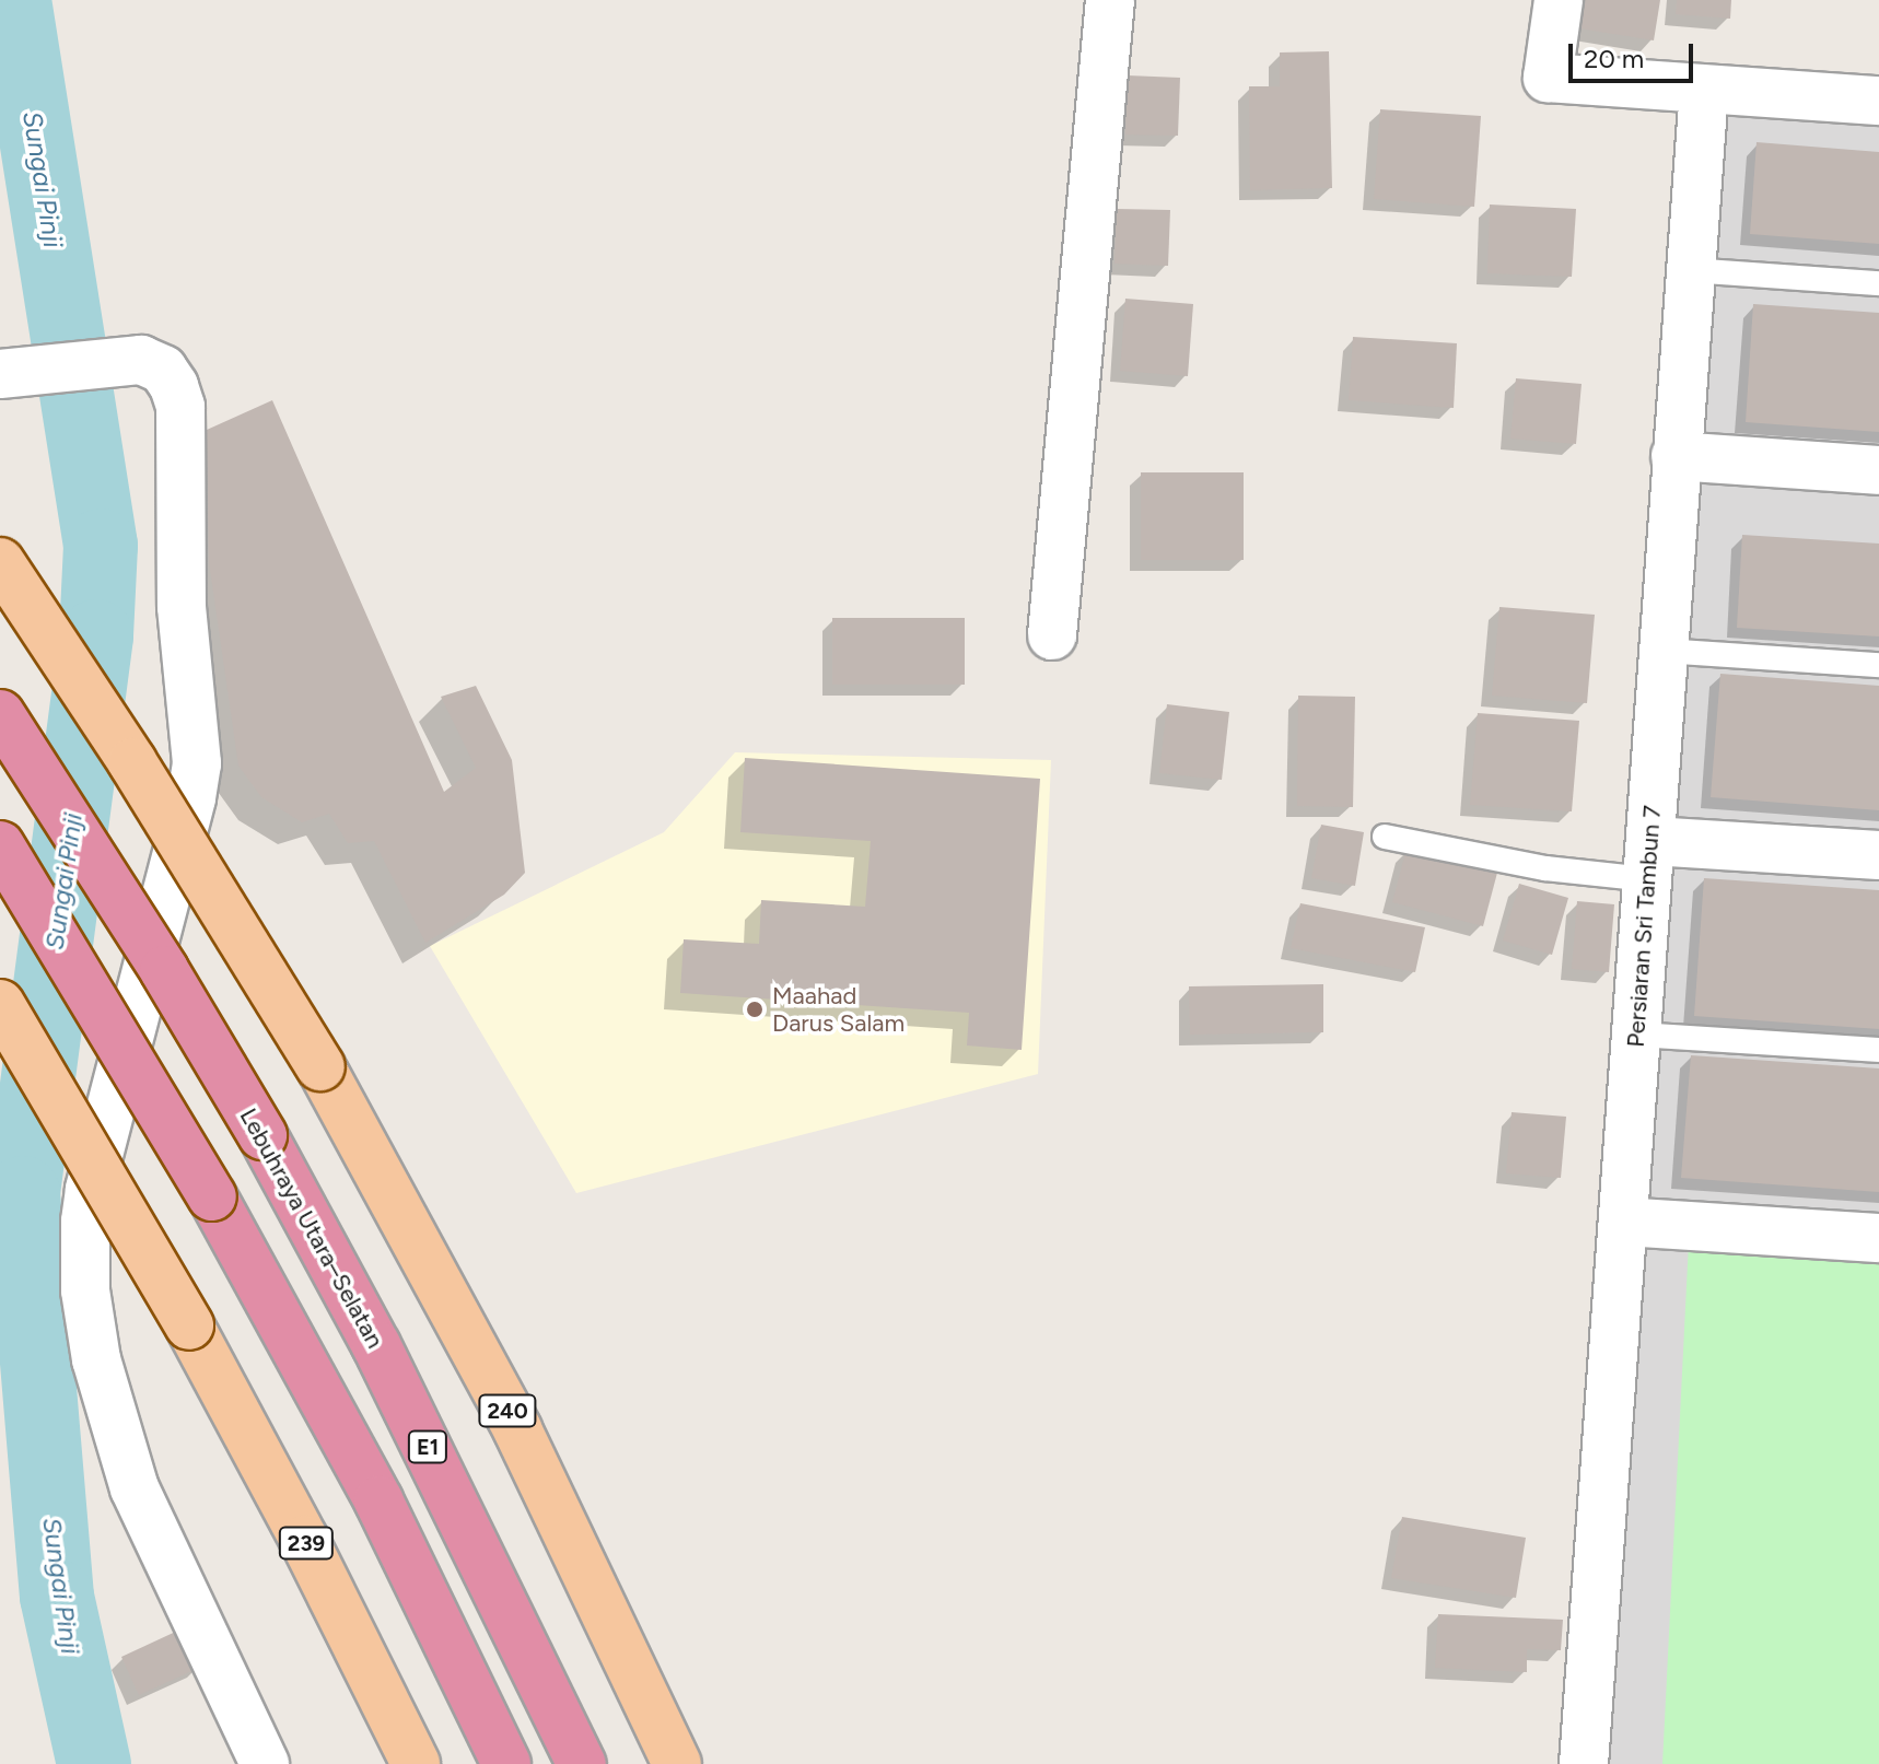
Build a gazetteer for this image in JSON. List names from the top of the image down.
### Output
{
  "streets": {
    "highway": ["Lebuhraya Utara–Selatan", "E1"],
    "main road": ["240", "239"],
    "street": ["Persiaran Sri Tambun 7"]
  },
  "water": ["Sungai Pinji"],
  "places": ["Maahad Darus Salam"],
  "scale_bar": "20 m"
}
